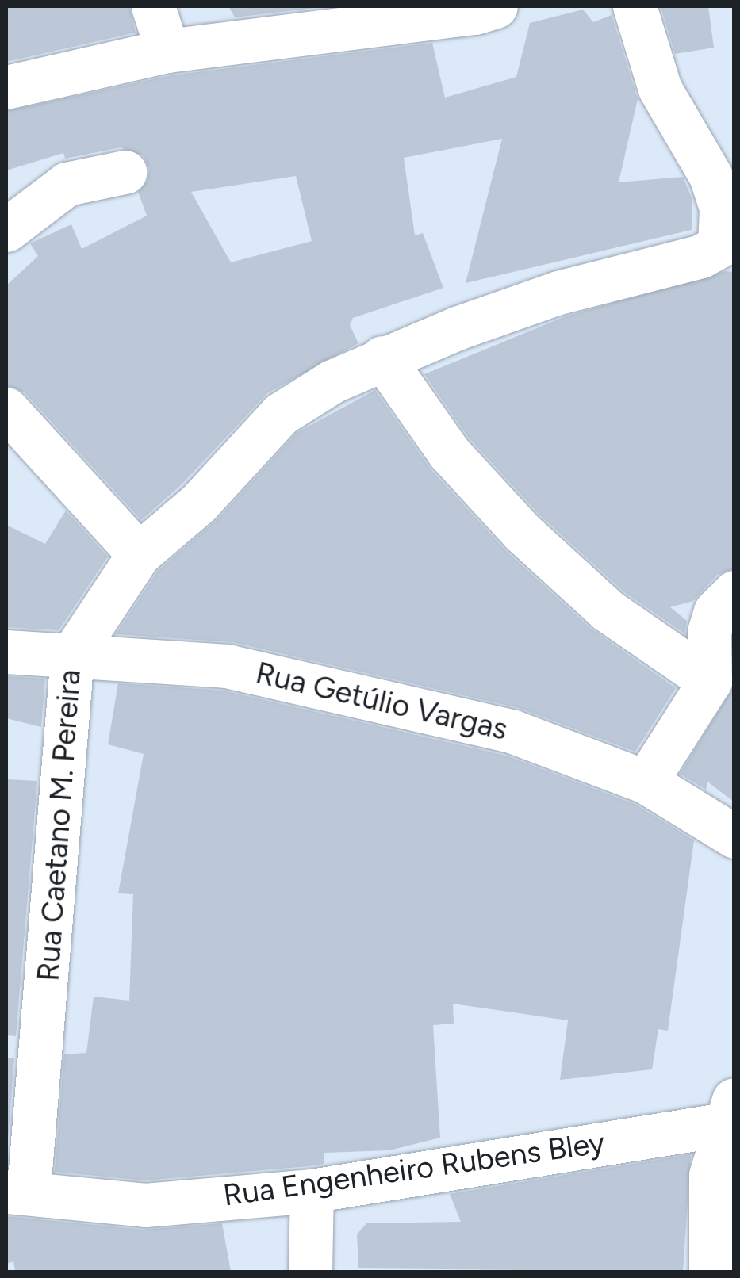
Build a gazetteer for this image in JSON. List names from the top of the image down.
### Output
{
  "streets": {
    "street": ["Rua Getúlio Vargas", "Rua Caetano M. Pereira", "Rua Engenheiro Rubens Bley"]
  },
  "crossings": [
    ["Rua Getúlio Vargas", "Rua Caetano M. Pereira"],
    ["Rua Caetano M. Pereira", "Rua Engenheiro Rubens Bley"]
  ]
}
